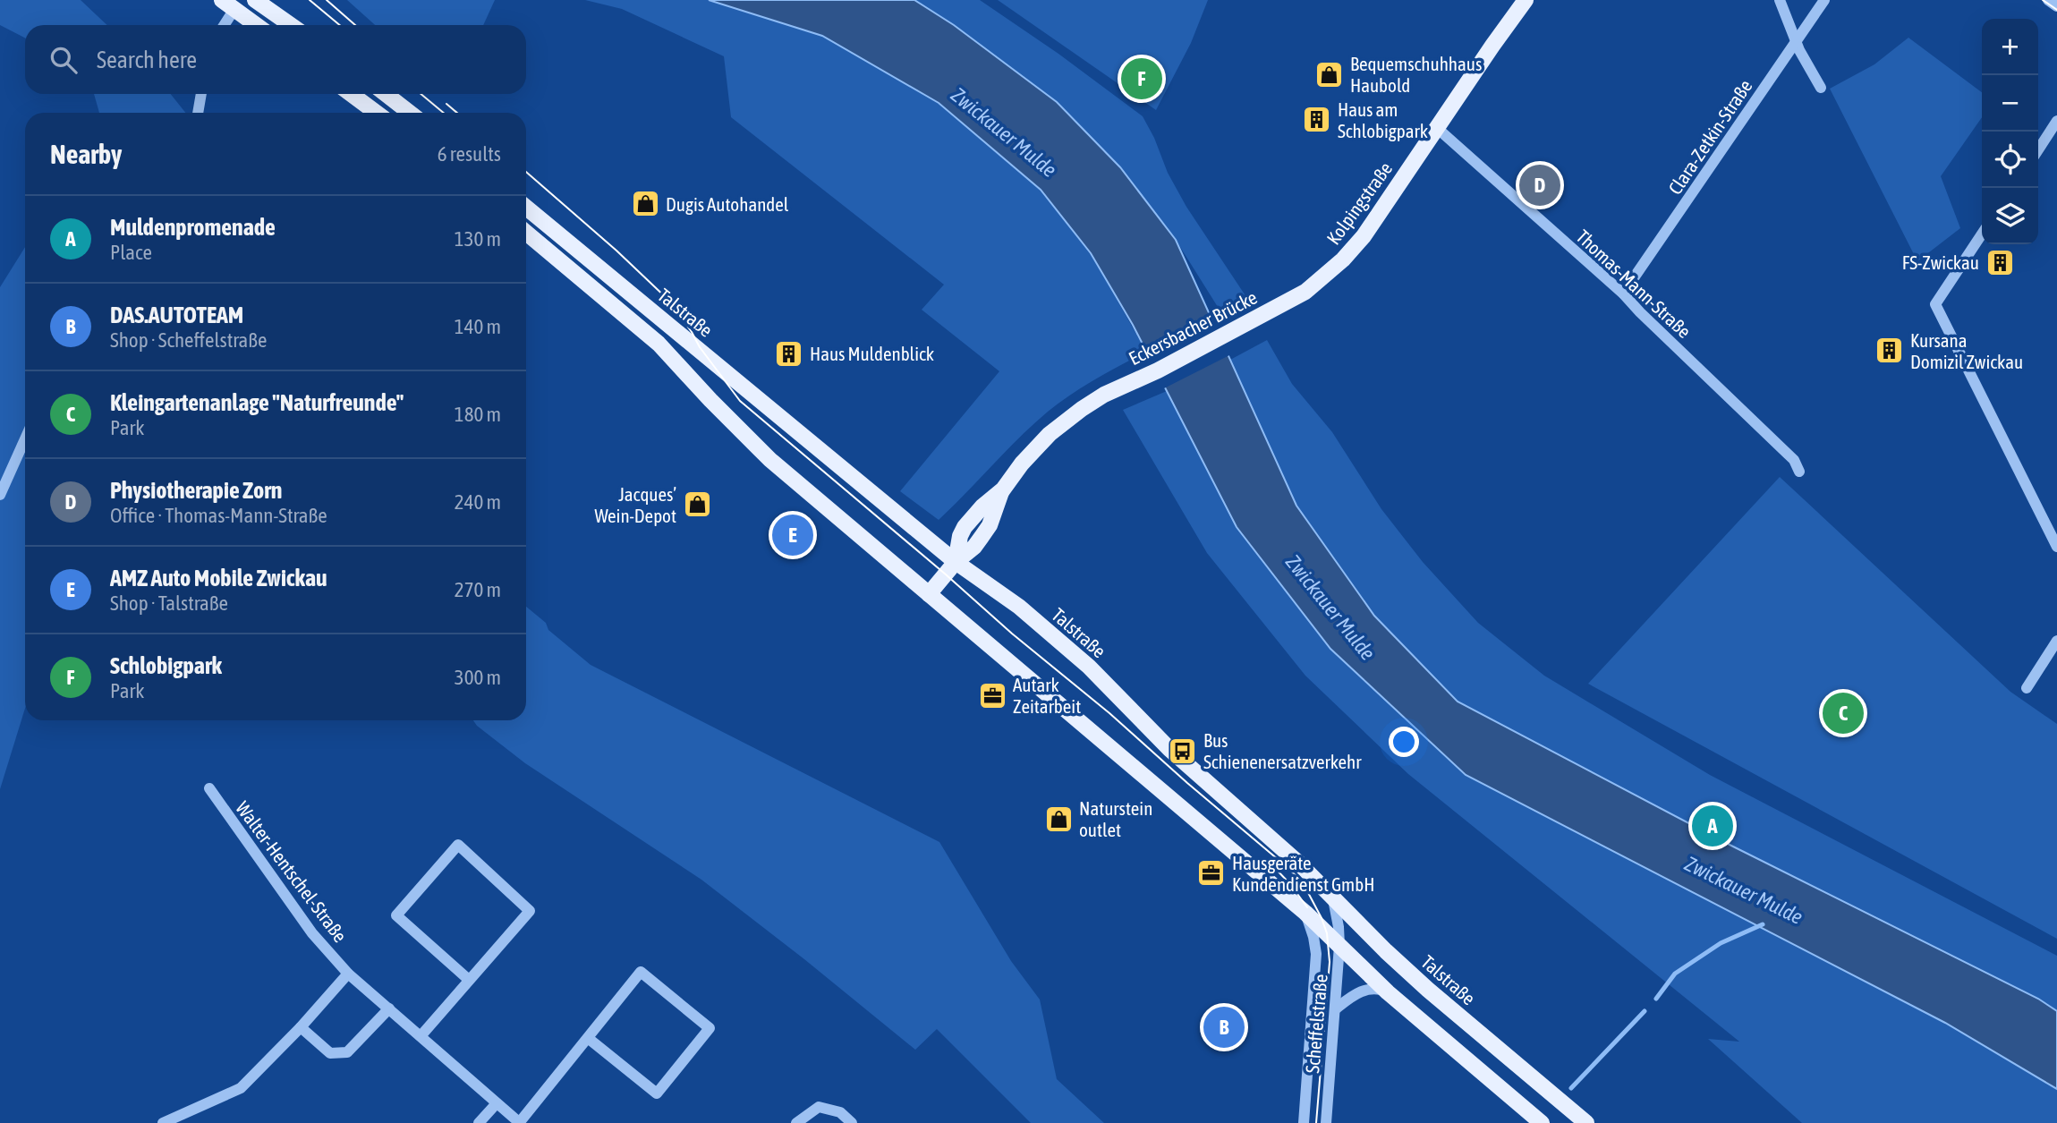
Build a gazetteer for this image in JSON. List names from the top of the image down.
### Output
{
  "streets": {
    "main road": ["Kolpingstraße", "Talstraße", "Eckersbacher Brücke"],
    "street": [
      "Clara-Zetkin-Straße",
      "Thomas-Mann-Straße",
      "Walter-Hentschel-Straße",
      "Scheffelstraße"
    ]
  },
  "crossings": [
    ["Clara-Zetkin-Straße", "Thomas-Mann-Straße"],
    ["Kolpingstraße", "Thomas-Mann-Straße"],
    ["Kolpingstraße", "Eckersbacher Brücke"],
    ["Talstraße", "Eckersbacher Brücke"]
  ],
  "water": ["Zwickauer Mulde"],
  "places": {
    "shop": [
      "Bequemschuhhaus Haubold",
      "Dugis Autohandel",
      "Jacques’ Wein-Depot",
      "Naturstein outlet"
    ],
    "building": [
      "Haus am Schlobigpark",
      "FS-Zwickau",
      "Kursana Domizil Zwickau",
      "Haus Muldenblick"
    ],
    "office": ["Autark Zeitarbeit", "Hausgeräte Kundendienst GmbH"],
    "bus stop": ["Bus Schienenersatzverkehr"]
  },
  "page": {
    "map_buttons": ["+", "−"],
    "search": "Search here",
    "pins": [
      "F",
      "D",
      "E",
      "C",
      "A",
      "B"
    ],
    "heading": ["Nearby", "6 results"],
    "list": [
      {
        "mark": "A",
        "name": "Muldenpromenade",
        "note": "Place",
        "value": "130 m"
      },
      {
        "mark": "B",
        "name": "DAS.AUTOTEAM",
        "note": "Shop · Scheffelstraße",
        "value": "140 m"
      },
      {
        "mark": "C",
        "name": "Kleingartenanlage \"Naturfreunde\"",
        "note": "Park",
        "value": "180 m"
      },
      {
        "mark": "D",
        "name": "Physiotherapie Zorn",
        "note": "Office · Thomas-Mann-Straße",
        "value": "240 m"
      },
      {
        "mark": "E",
        "name": "AMZ Auto Mobile Zwickau",
        "note": "Shop · Talstraße",
        "value": "270 m"
      },
      {
        "mark": "F",
        "name": "Schlobigpark",
        "note": "Park",
        "value": "300 m"
      }
    ]
  }
}
